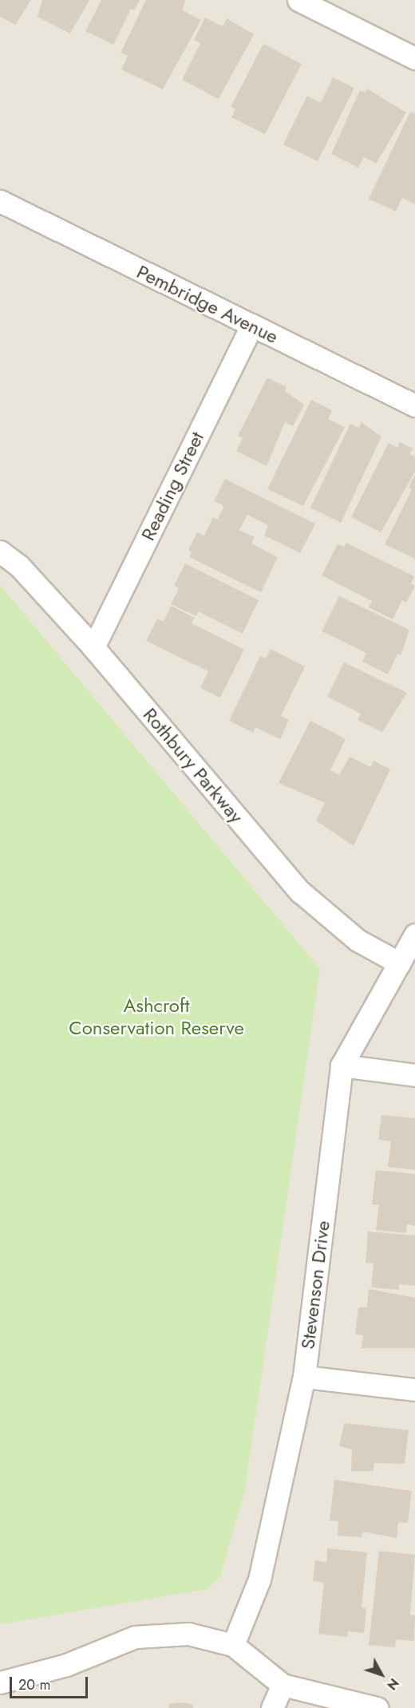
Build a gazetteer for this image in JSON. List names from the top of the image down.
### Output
{
  "streets": {
    "street": [
      "Pembridge Avenue",
      "Reading Street",
      "Rothbury Parkway",
      "Stevenson Drive"
    ]
  },
  "crossings": [
    ["Pembridge Avenue", "Reading Street"],
    ["Reading Street", "Rothbury Parkway"],
    ["Rothbury Parkway", "Stevenson Drive"]
  ],
  "parks": ["Ashcroft Conservation Reserve"],
  "scale_bar": "20 m",
  "north": "bottom right"
}
